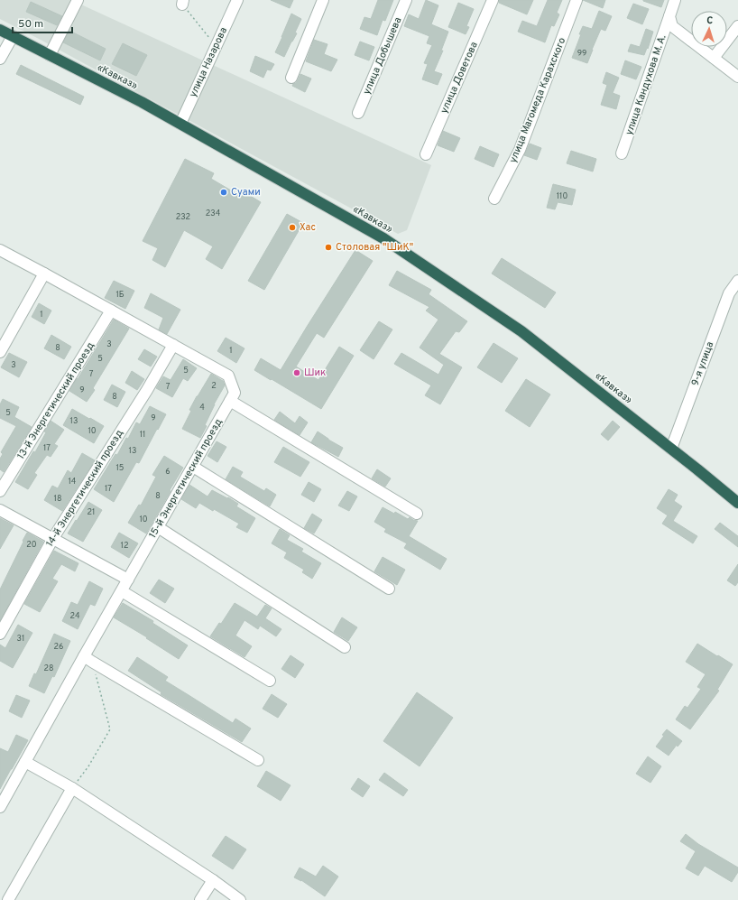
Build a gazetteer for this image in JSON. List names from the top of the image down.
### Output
{
  "streets": {
    "highway": ["«Кавказ»"],
    "street": [
      "улица Добышева",
      "улица Назарова",
      "улица Доветова",
      "улица Кандухова М. А.",
      "улица Магомеда Карахского",
      "9-я улица",
      "13-й Энергетический проезд",
      "15-й Энергетический проезд",
      "14-й Энергетический проезд"
    ]
  },
  "crossings": [
    ["улица Назарова", "«Кавказ»"],
    ["«Кавказ»", "9-я улица"],
    ["13-й Энергетический проезд", "15-й Энергетический проезд"],
    ["15-й Энергетический проезд", "14-й Энергетический проезд"]
  ],
  "places": [
    "Суами",
    "Хас",
    "Столовая \"ШиК\"",
    "Шик"
  ],
  "house_numbers": [
    "99",
    "110",
    "234",
    "232",
    "1Б",
    "1",
    "3",
    "8",
    "1",
    "5",
    "3",
    "5",
    "7",
    "2",
    "7",
    "9",
    "8",
    "4",
    "5",
    "9",
    "13",
    "10",
    "11",
    "17",
    "13",
    "15",
    "6",
    "14",
    "17",
    "8",
    "18",
    "21",
    "10",
    "20",
    "12",
    "24",
    "31",
    "26",
    "28"
  ],
  "scale_bar": "50 m",
  "north": "top"
}
